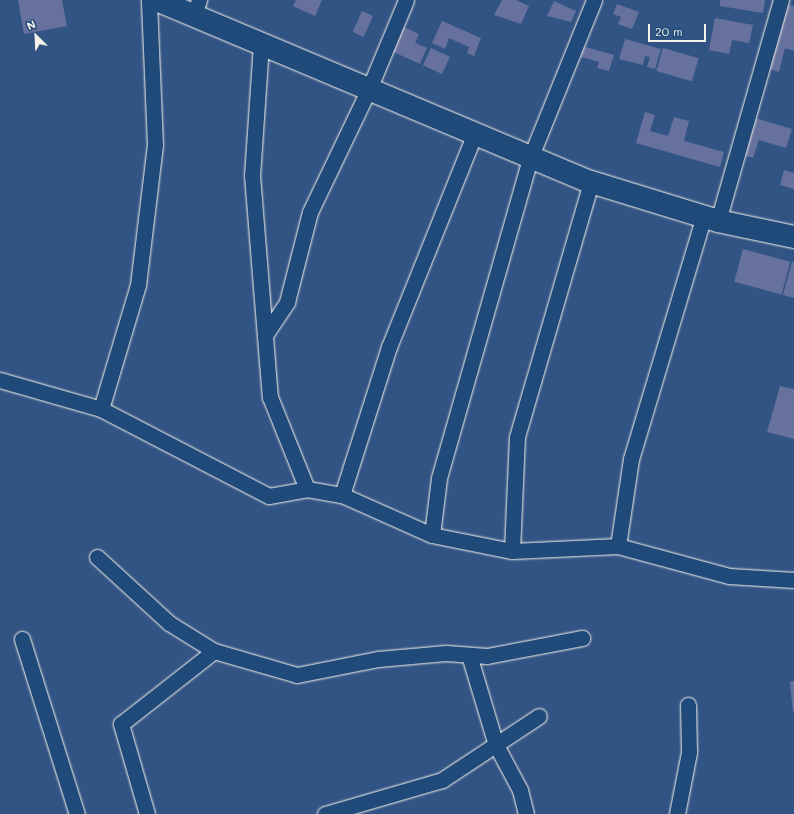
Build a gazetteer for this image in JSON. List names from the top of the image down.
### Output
{
  "scale_bar": "20 m",
  "north": "top left"
}
